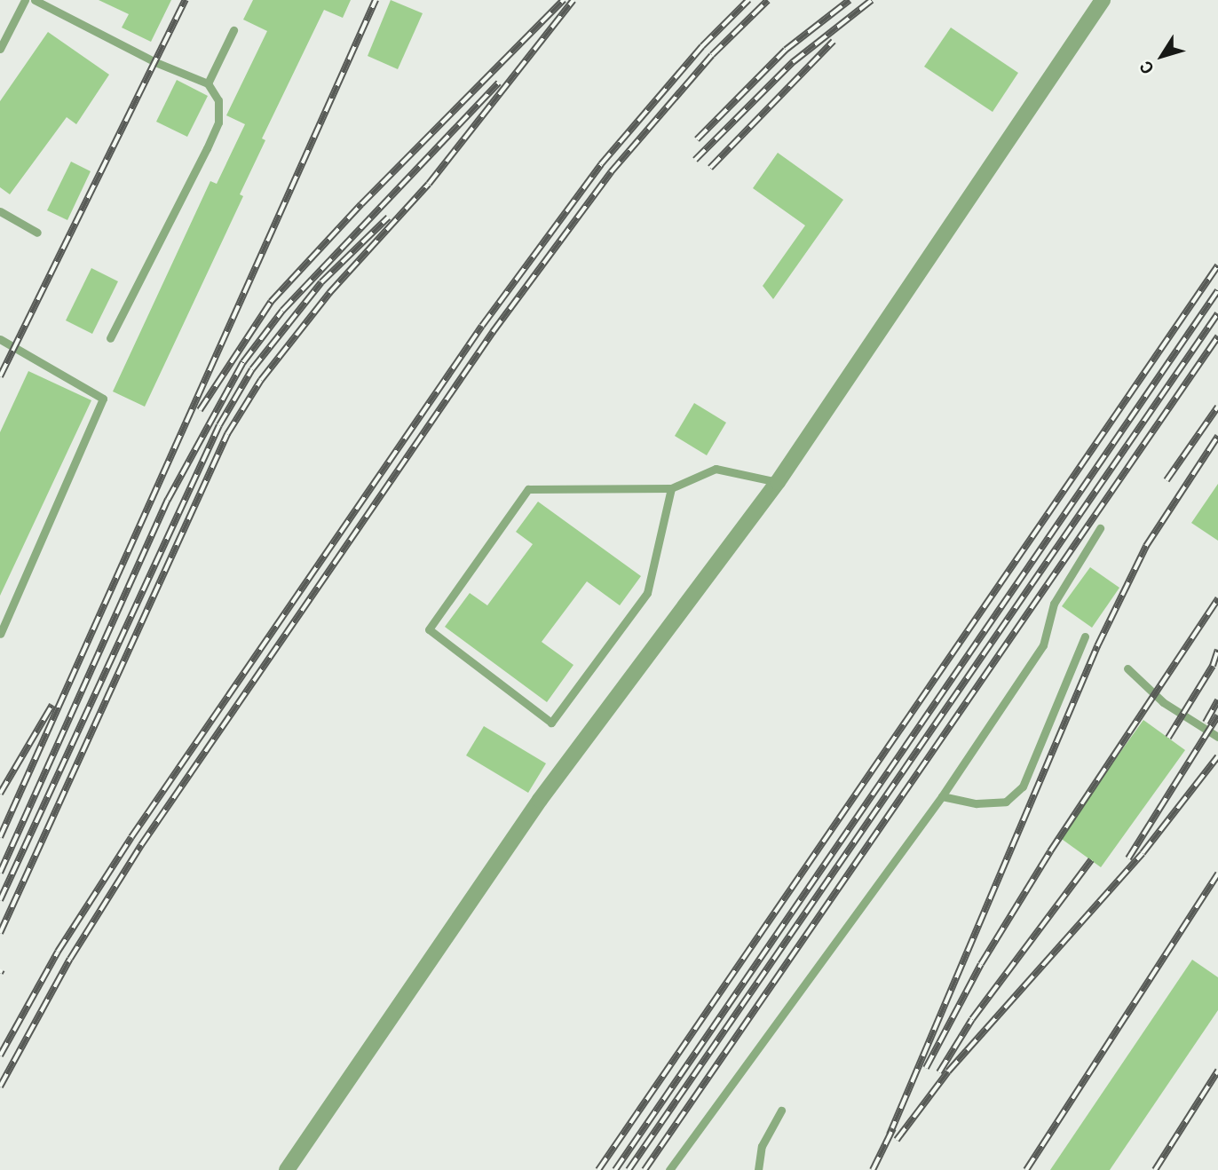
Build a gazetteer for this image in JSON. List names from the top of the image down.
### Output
{
  "north": "bottom left"
}
